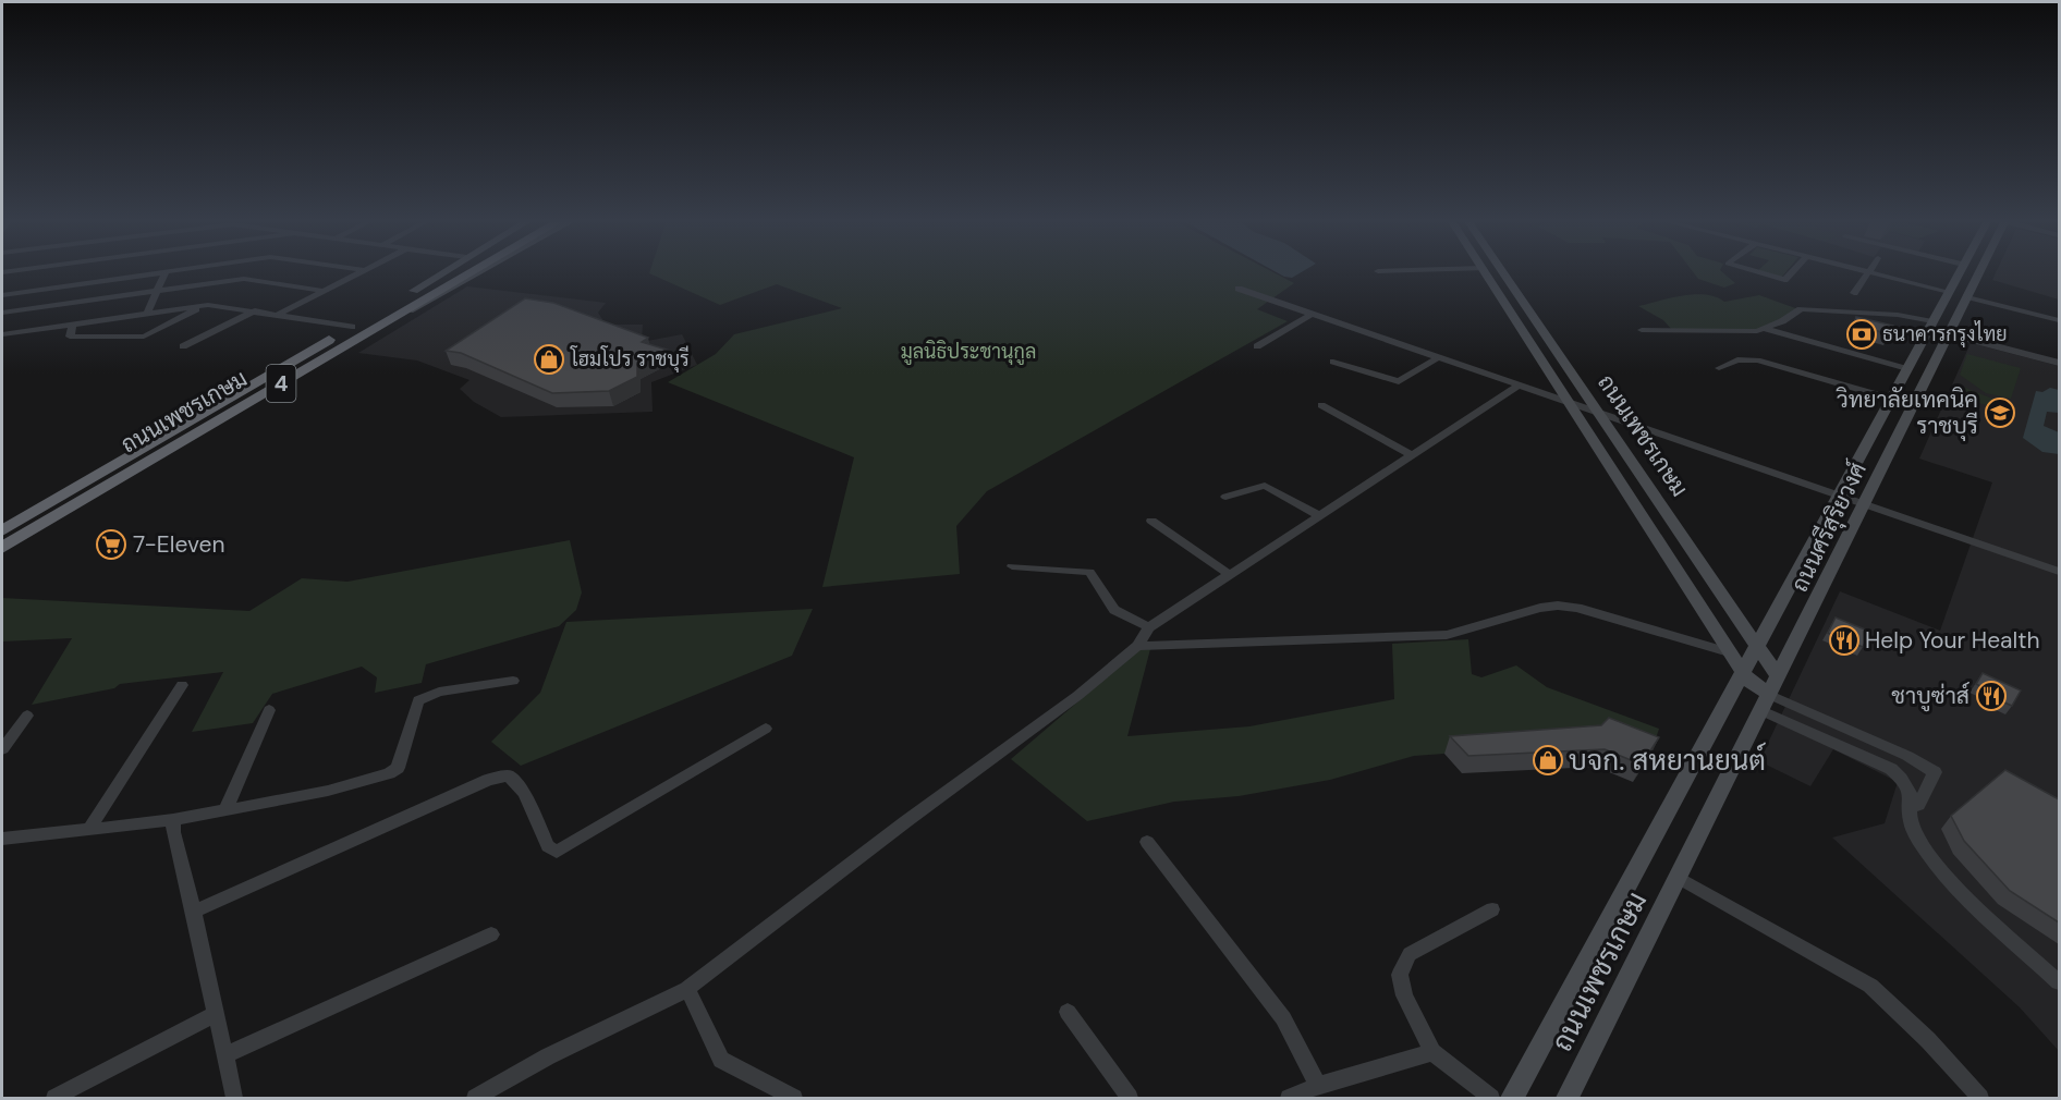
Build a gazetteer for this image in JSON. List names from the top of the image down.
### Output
{
  "streets": {
    "highway": ["4", "ถนนเพชรเกษม"],
    "main road": ["ถนนศรีสุริยวงศ์"]
  },
  "crossings": [
    ["4", "ถนนเพชรเกษม"],
    ["ถนนเพชรเกษม", "ถนนศรีสุริยวงศ์"]
  ],
  "parks": ["มูลนิธิประชานุกูล"],
  "places": {
    "bank": ["ธนาคารกรุงไทย"],
    "shop": ["โฮมโปร ราชบุรี", "บจก. สหยานยนต์"],
    "school or university": ["วิทยาลัยเทคนิค ราชบุรี"],
    "supermarket": ["7-Eleven"],
    "restaurant": ["Help Your Health", "ชาบูซ่าส์"]
  }
}
